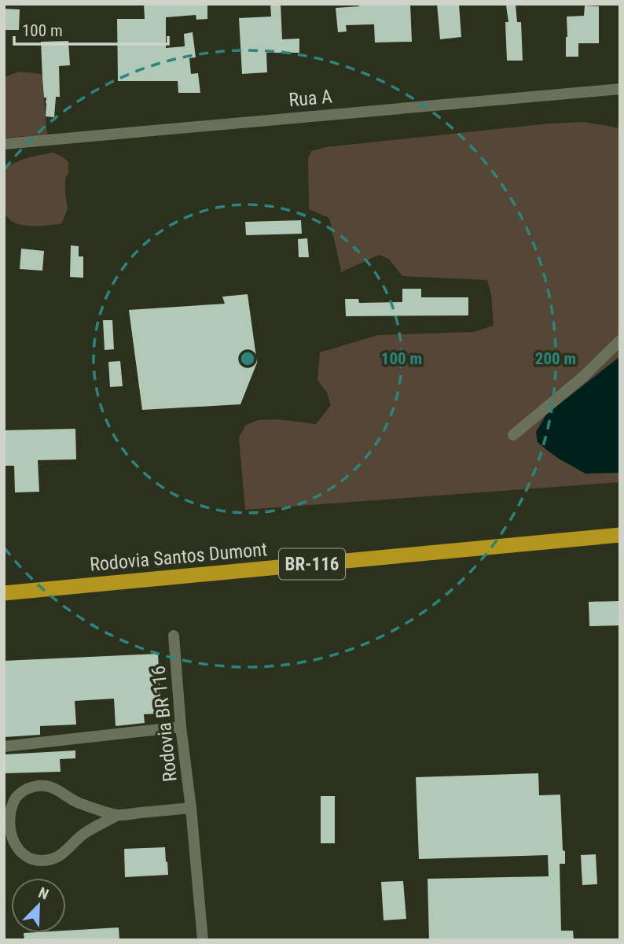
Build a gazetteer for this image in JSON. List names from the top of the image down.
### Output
{
  "streets": {
    "highway": ["Rodovia Santos Dumont", "BR-116"],
    "street": ["Rua A", "Rodovia BR 116"]
  },
  "scale_bar": "100 m",
  "north": "top right",
  "rings": ["100 m", "200 m"]
}
